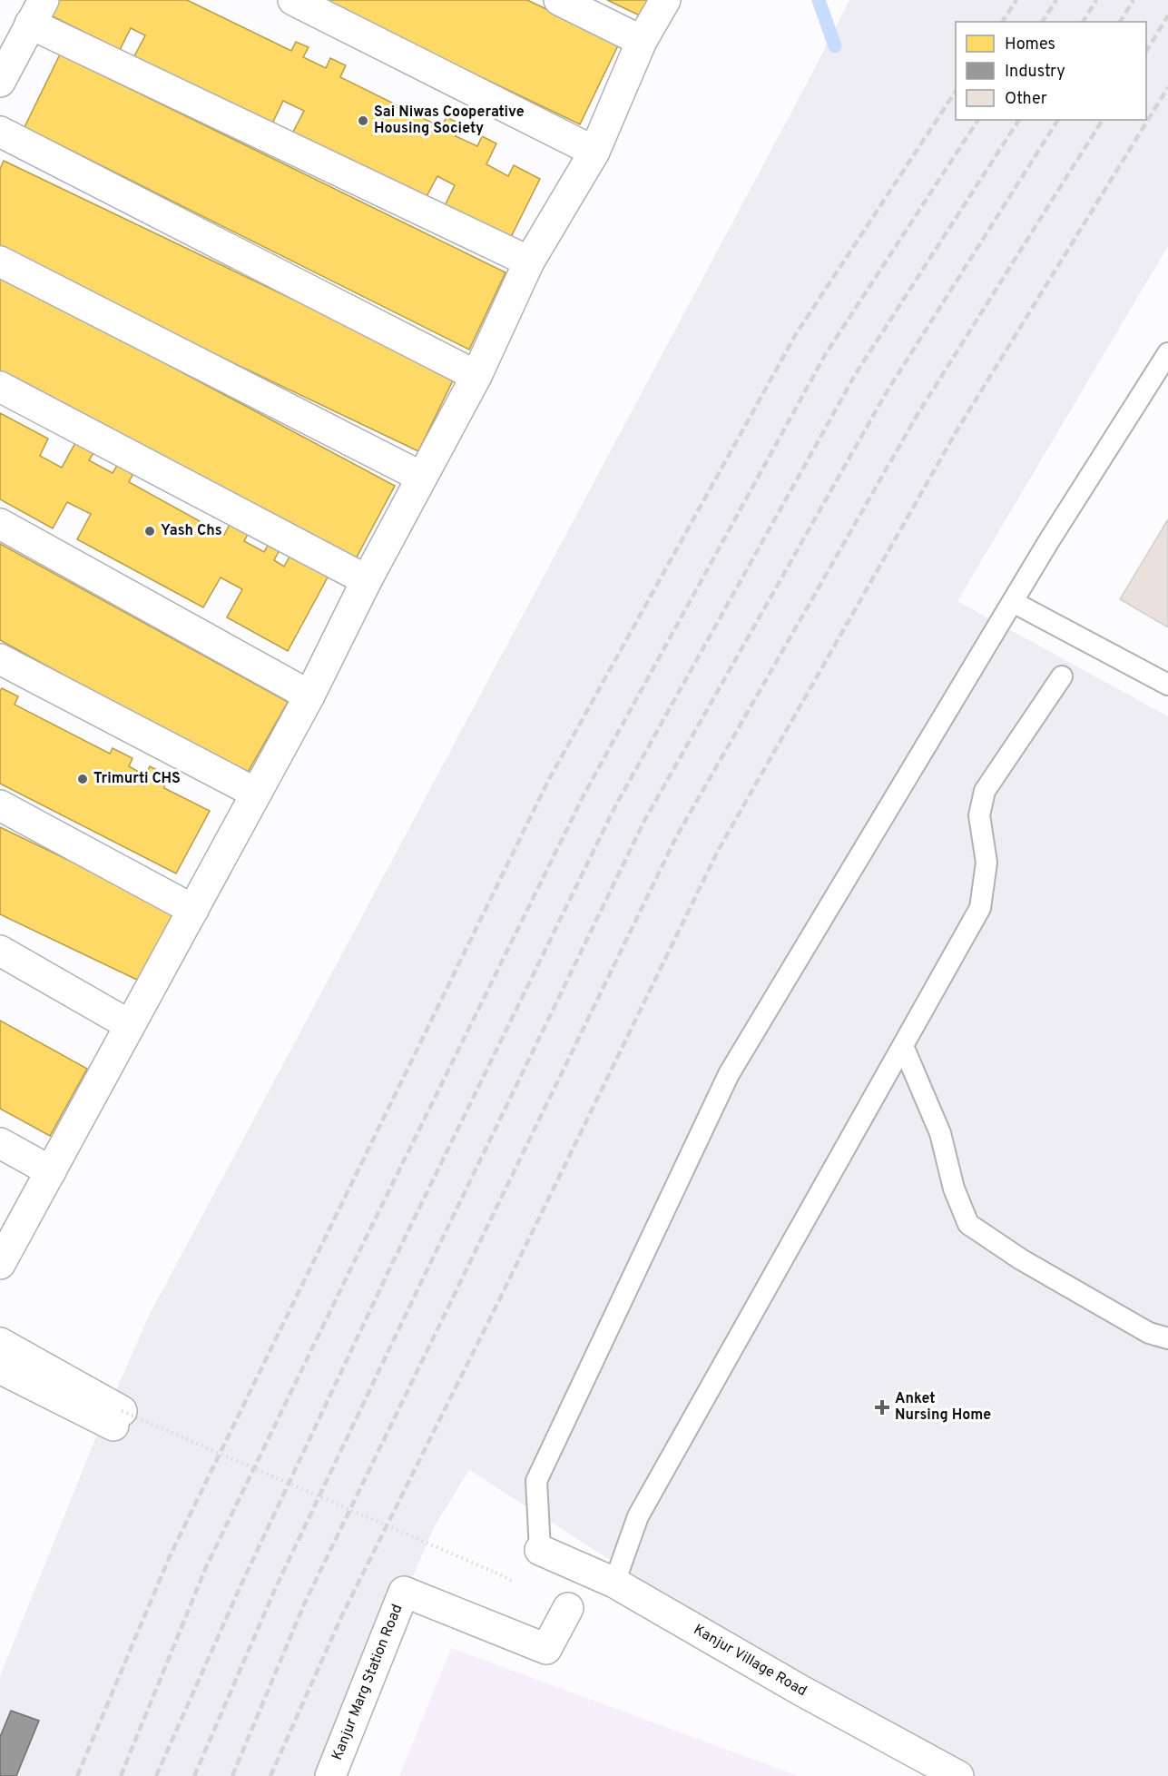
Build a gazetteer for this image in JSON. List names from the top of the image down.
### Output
{
  "streets": {
    "street": ["Kanjur Village Road", "Kanjur Marg Station Road"]
  },
  "places": {
    "other": ["Sai Niwas Cooperative Housing Society", "Yash Chs", "Trimurti CHS"],
    "health": ["Anket Nursing Home"]
  },
  "legend": ["Homes", "Industry", "Other"]
}
